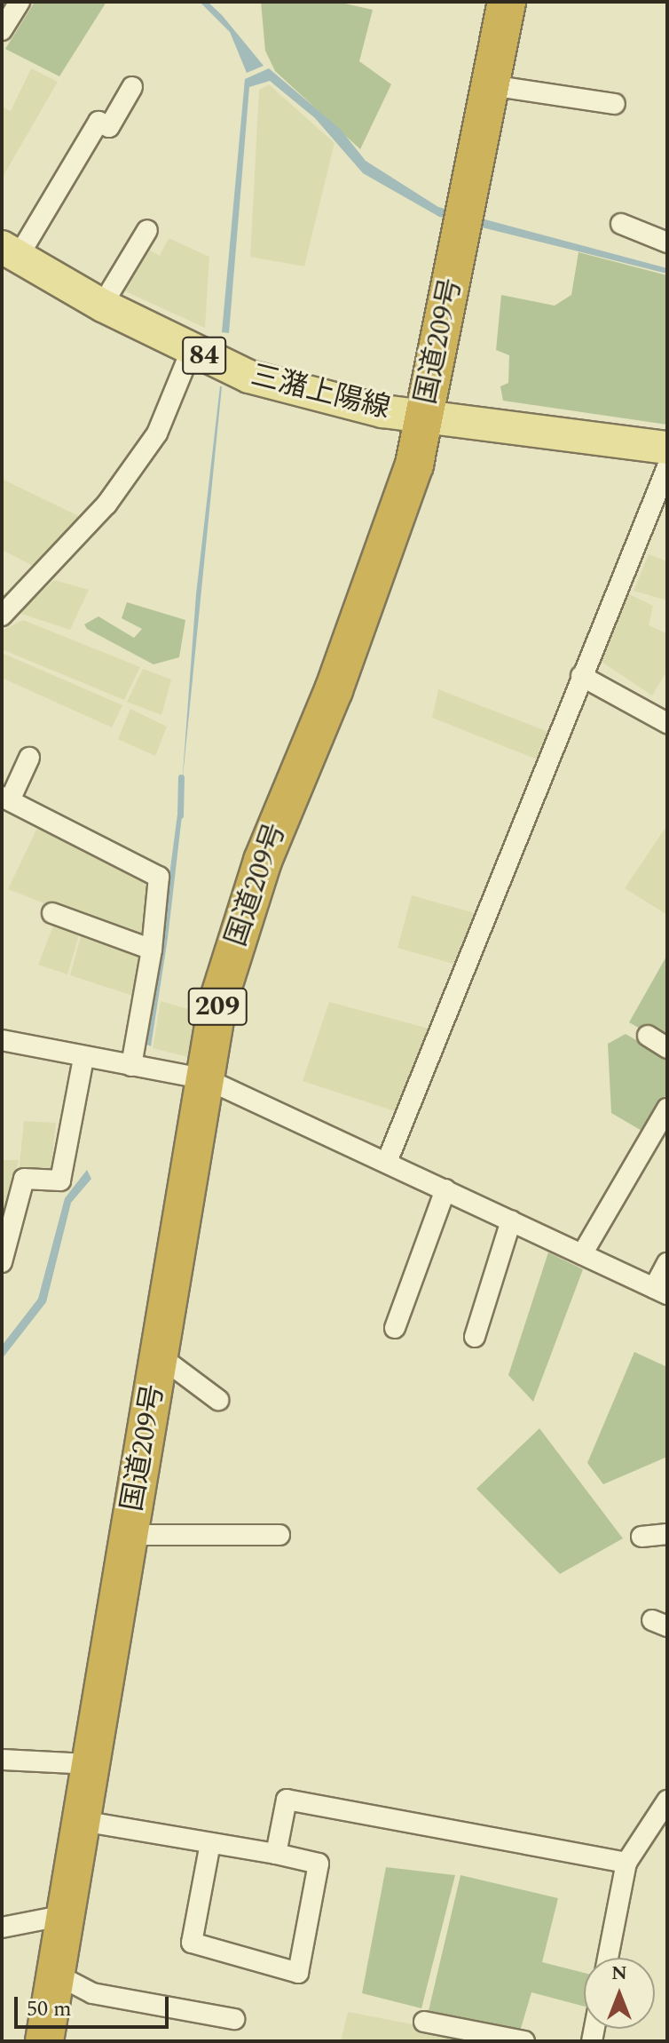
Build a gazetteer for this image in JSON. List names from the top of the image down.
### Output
{
  "streets": {
    "highway": ["国道209号", "209"],
    "main road": ["84", "三潴上陽線"]
  },
  "crossings": [
    ["国道209号", "三潴上陽線"]
  ],
  "scale_bar": "50 m",
  "north": "top"
}
